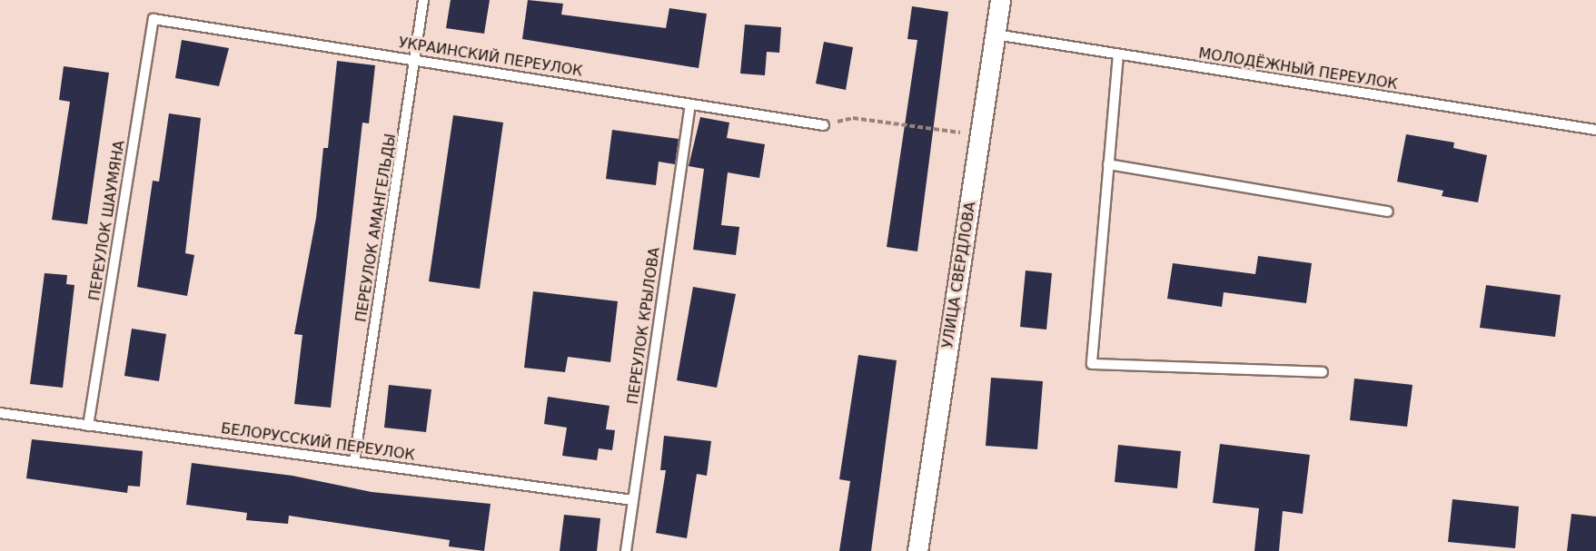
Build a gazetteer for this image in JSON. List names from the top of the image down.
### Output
{
  "streets": {
    "street": ["УЛИЦА СВЕРДЛОВА"],
    "lane": [
      "УКРАИНСКИЙ ПЕРЕУЛОК",
      "МОЛОДЁЖНЫЙ ПЕРЕУЛОК",
      "ПЕРЕУЛОК ШАУМЯНА",
      "ПЕРЕУЛОК АМАНГЕЛЬДЫ",
      "ПЕРЕУЛОК КРЫЛОВА",
      "БЕЛОРУССКИЙ ПЕРЕУЛОК"
    ]
  },
  "crossings": [
    ["УКРАИНСКИЙ ПЕРЕУЛОК", "ПЕРЕУЛОК ШАУМЯНА"],
    ["УКРАИНСКИЙ ПЕРЕУЛОК", "ПЕРЕУЛОК АМАНГЕЛЬДЫ"],
    ["УКРАИНСКИЙ ПЕРЕУЛОК", "ПЕРЕУЛОК КРЫЛОВА"],
    ["МОЛОДЁЖНЫЙ ПЕРЕУЛОК", "УЛИЦА СВЕРДЛОВА"],
    ["ПЕРЕУЛОК ШАУМЯНА", "БЕЛОРУССКИЙ ПЕРЕУЛОК"],
    ["ПЕРЕУЛОК АМАНГЕЛЬДЫ", "БЕЛОРУССКИЙ ПЕРЕУЛОК"],
    ["ПЕРЕУЛОК КРЫЛОВА", "БЕЛОРУССКИЙ ПЕРЕУЛОК"]
  ]
}
